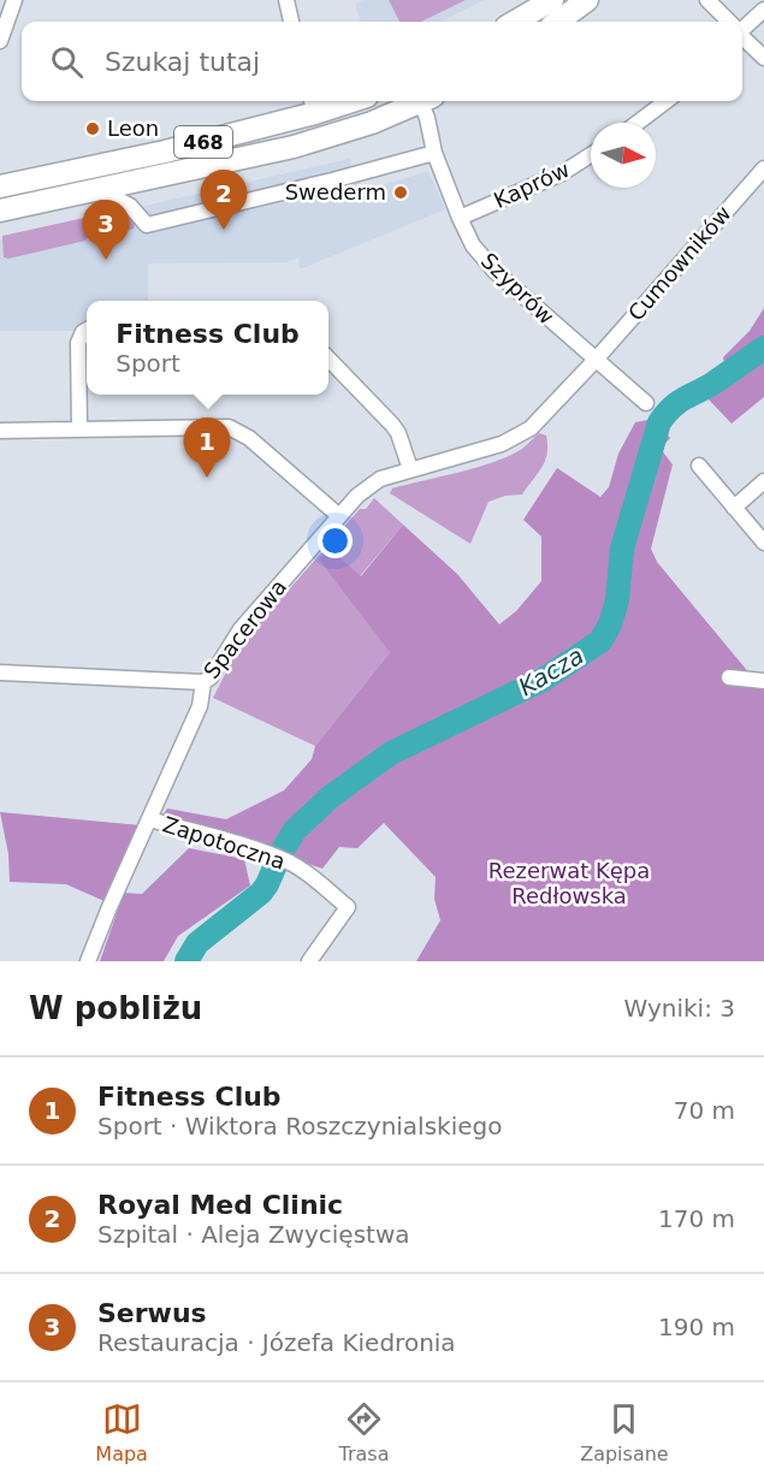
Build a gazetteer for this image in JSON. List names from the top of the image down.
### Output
{
  "streets": {
    "main road": ["468"],
    "street": [
      "Kaprów",
      "Cumowników",
      "Szyprów",
      "Spacerowa",
      "Zapotoczna"
    ]
  },
  "crossings": [
    ["Kaprów", "Szyprów"],
    ["Cumowników", "Szyprów"],
    ["Cumowników", "Spacerowa"],
    ["Szyprów", "Spacerowa"],
    ["Spacerowa", "Zapotoczna"]
  ],
  "water": ["Kacza"],
  "parks": ["Rezerwat Kępa Redłowska"],
  "places": ["Leon", "Swederm"],
  "north": "right",
  "page": {
    "search": "Szukaj tutaj",
    "pins": ["2", "3", "1"],
    "popup": ["Fitness Club", "Sport"],
    "heading": ["W pobliżu", "Wyniki: 3"],
    "list": [
      {
        "mark": "1",
        "name": "Fitness Club",
        "note": "Sport · Wiktora Roszczynialskiego",
        "value": "70 m"
      },
      {
        "mark": "2",
        "name": "Royal Med Clinic",
        "note": "Szpital · Aleja Zwycięstwa",
        "value": "170 m"
      },
      {
        "mark": "3",
        "name": "Serwus",
        "note": "Restauracja · Józefa Kiedronia",
        "value": "190 m"
      }
    ],
    "nav": ["Mapa", "Trasa", "Zapisane"]
  }
}
